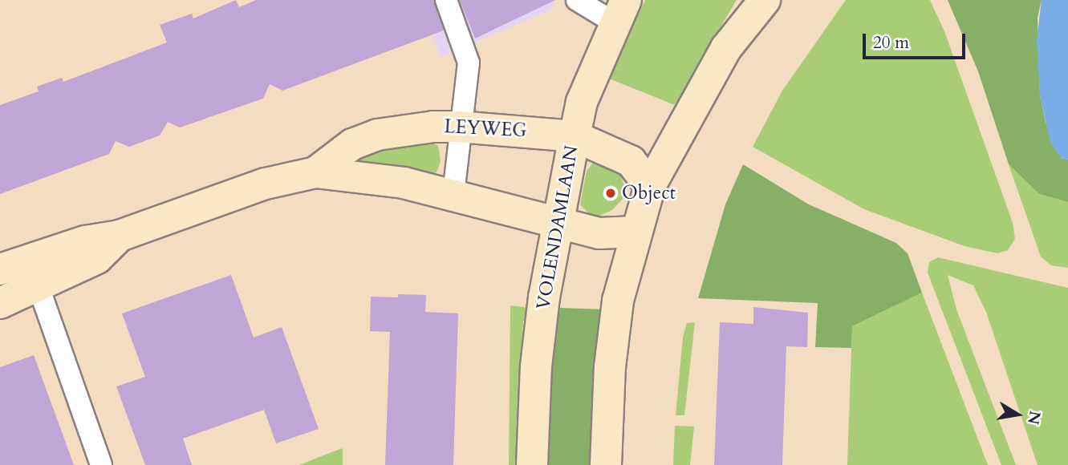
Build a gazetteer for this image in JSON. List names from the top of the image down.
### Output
{
  "streets": {
    "street": ["LEYWEG", "VOLENDAMLAAN"]
  },
  "crossings": [
    ["LEYWEG", "VOLENDAMLAAN"]
  ],
  "places": ["Object"],
  "scale_bar": "20 m",
  "north": "right"
}
